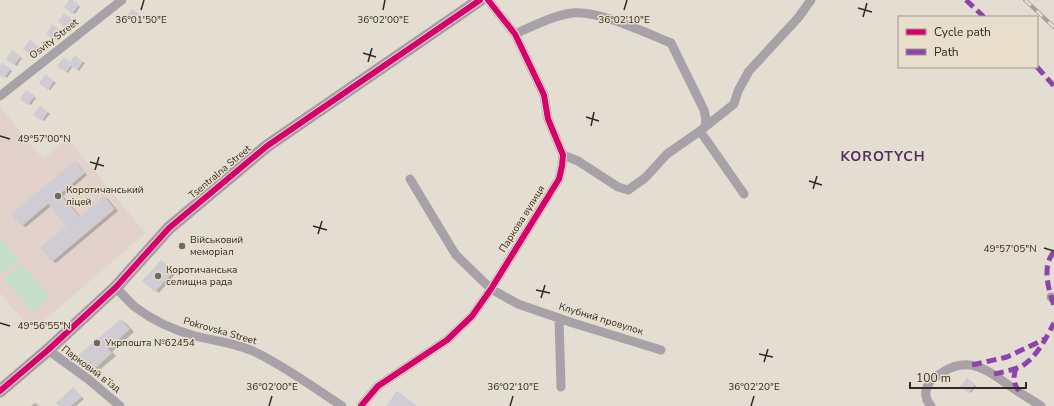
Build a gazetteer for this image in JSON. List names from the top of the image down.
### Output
{
  "streets": {
    "street": [
      "Osvity Street",
      "Tsentralna Street",
      "Паркова вулиця",
      "Клубний провулок",
      "Pokrovska Street",
      "Парковий в’їзд"
    ]
  },
  "crossings": [
    ["Tsentralna Street", "Pokrovska Street"],
    ["Tsentralna Street", "Парковий в’їзд"],
    ["Паркова вулиця", "Клубний провулок"]
  ],
  "districts": ["KOROTYCH"],
  "places": [
    "Коротичанський ліцей",
    "Військовий меморіал",
    "Коротичанська селищна рада",
    "Укрпошта №62454"
  ],
  "legend": ["Cycle path", "Path"],
  "scale_bar": "100 m",
  "coordinates": [
    "36°01'50\"E",
    "36°02'00\"E",
    "36°02'10\"E",
    "49°57'00\"N",
    "49°57'05\"N",
    "49°56'55\"N",
    "36°02'20\"E"
  ]
}
